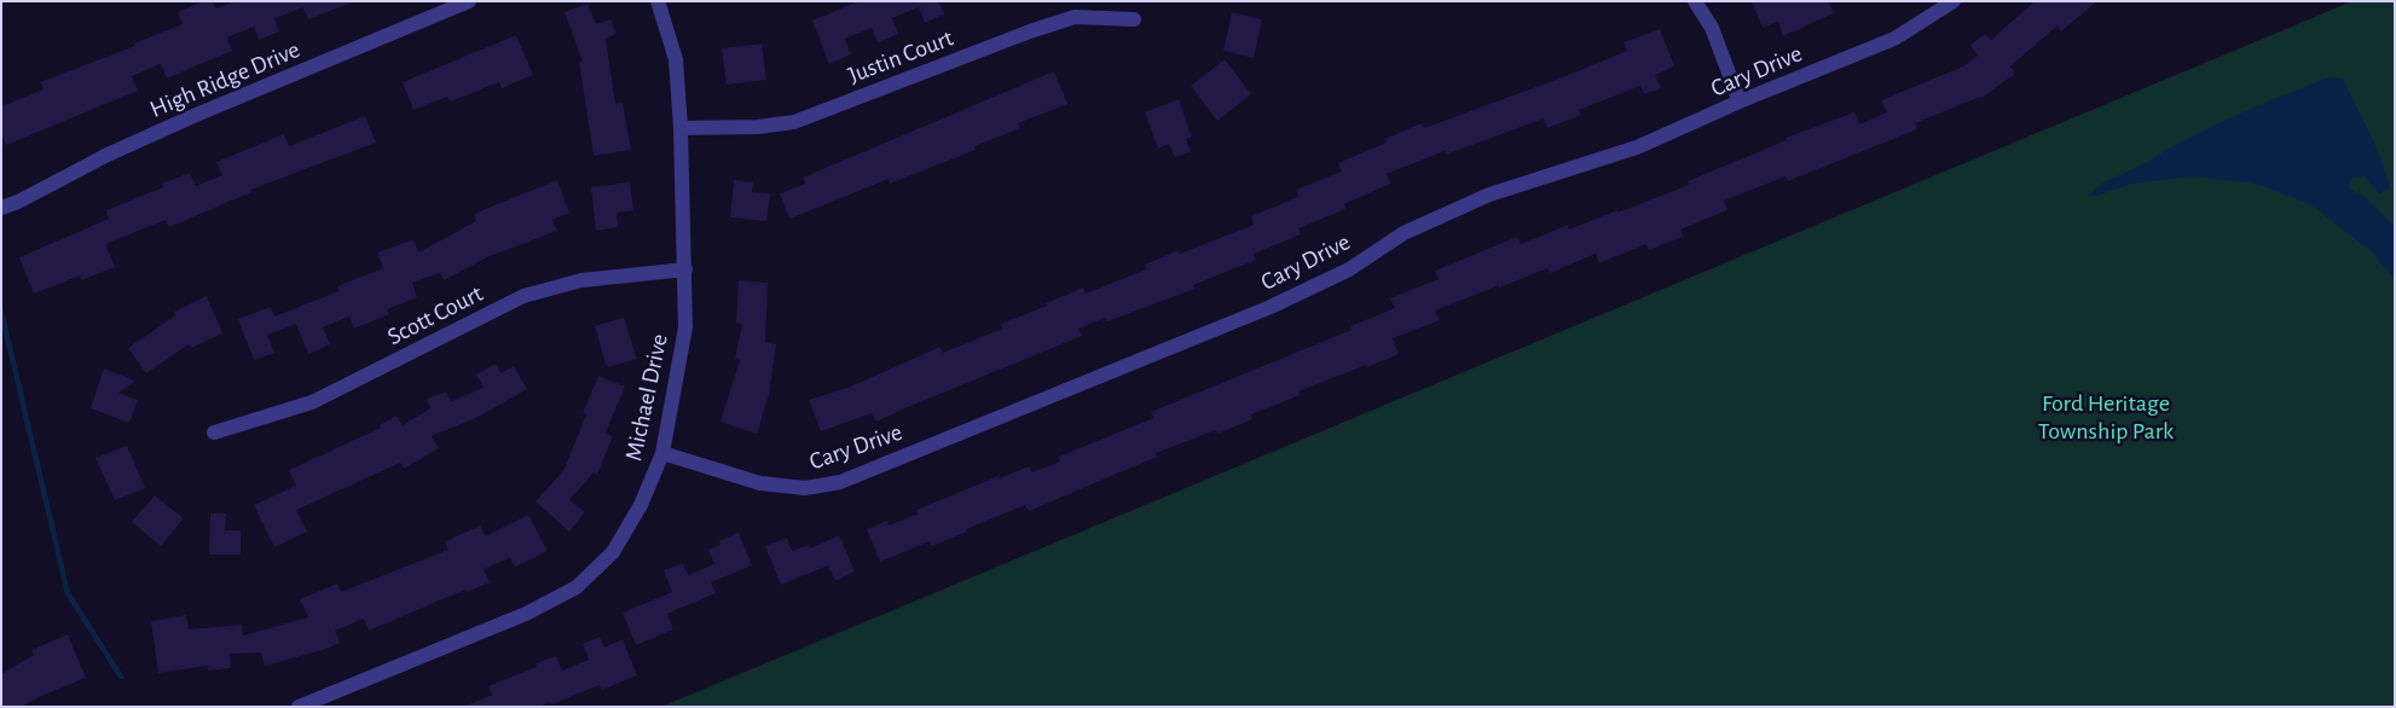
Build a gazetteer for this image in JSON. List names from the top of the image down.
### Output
{
  "streets": {
    "street": [
      "Justin Court",
      "Cary Drive",
      "High Ridge Drive",
      "Scott Court",
      "Michael Drive"
    ]
  },
  "crossings": [
    ["Justin Court", "Michael Drive"],
    ["Cary Drive", "Michael Drive"],
    ["Scott Court", "Michael Drive"]
  ],
  "parks": ["Ford Heritage Township Park"]
}
